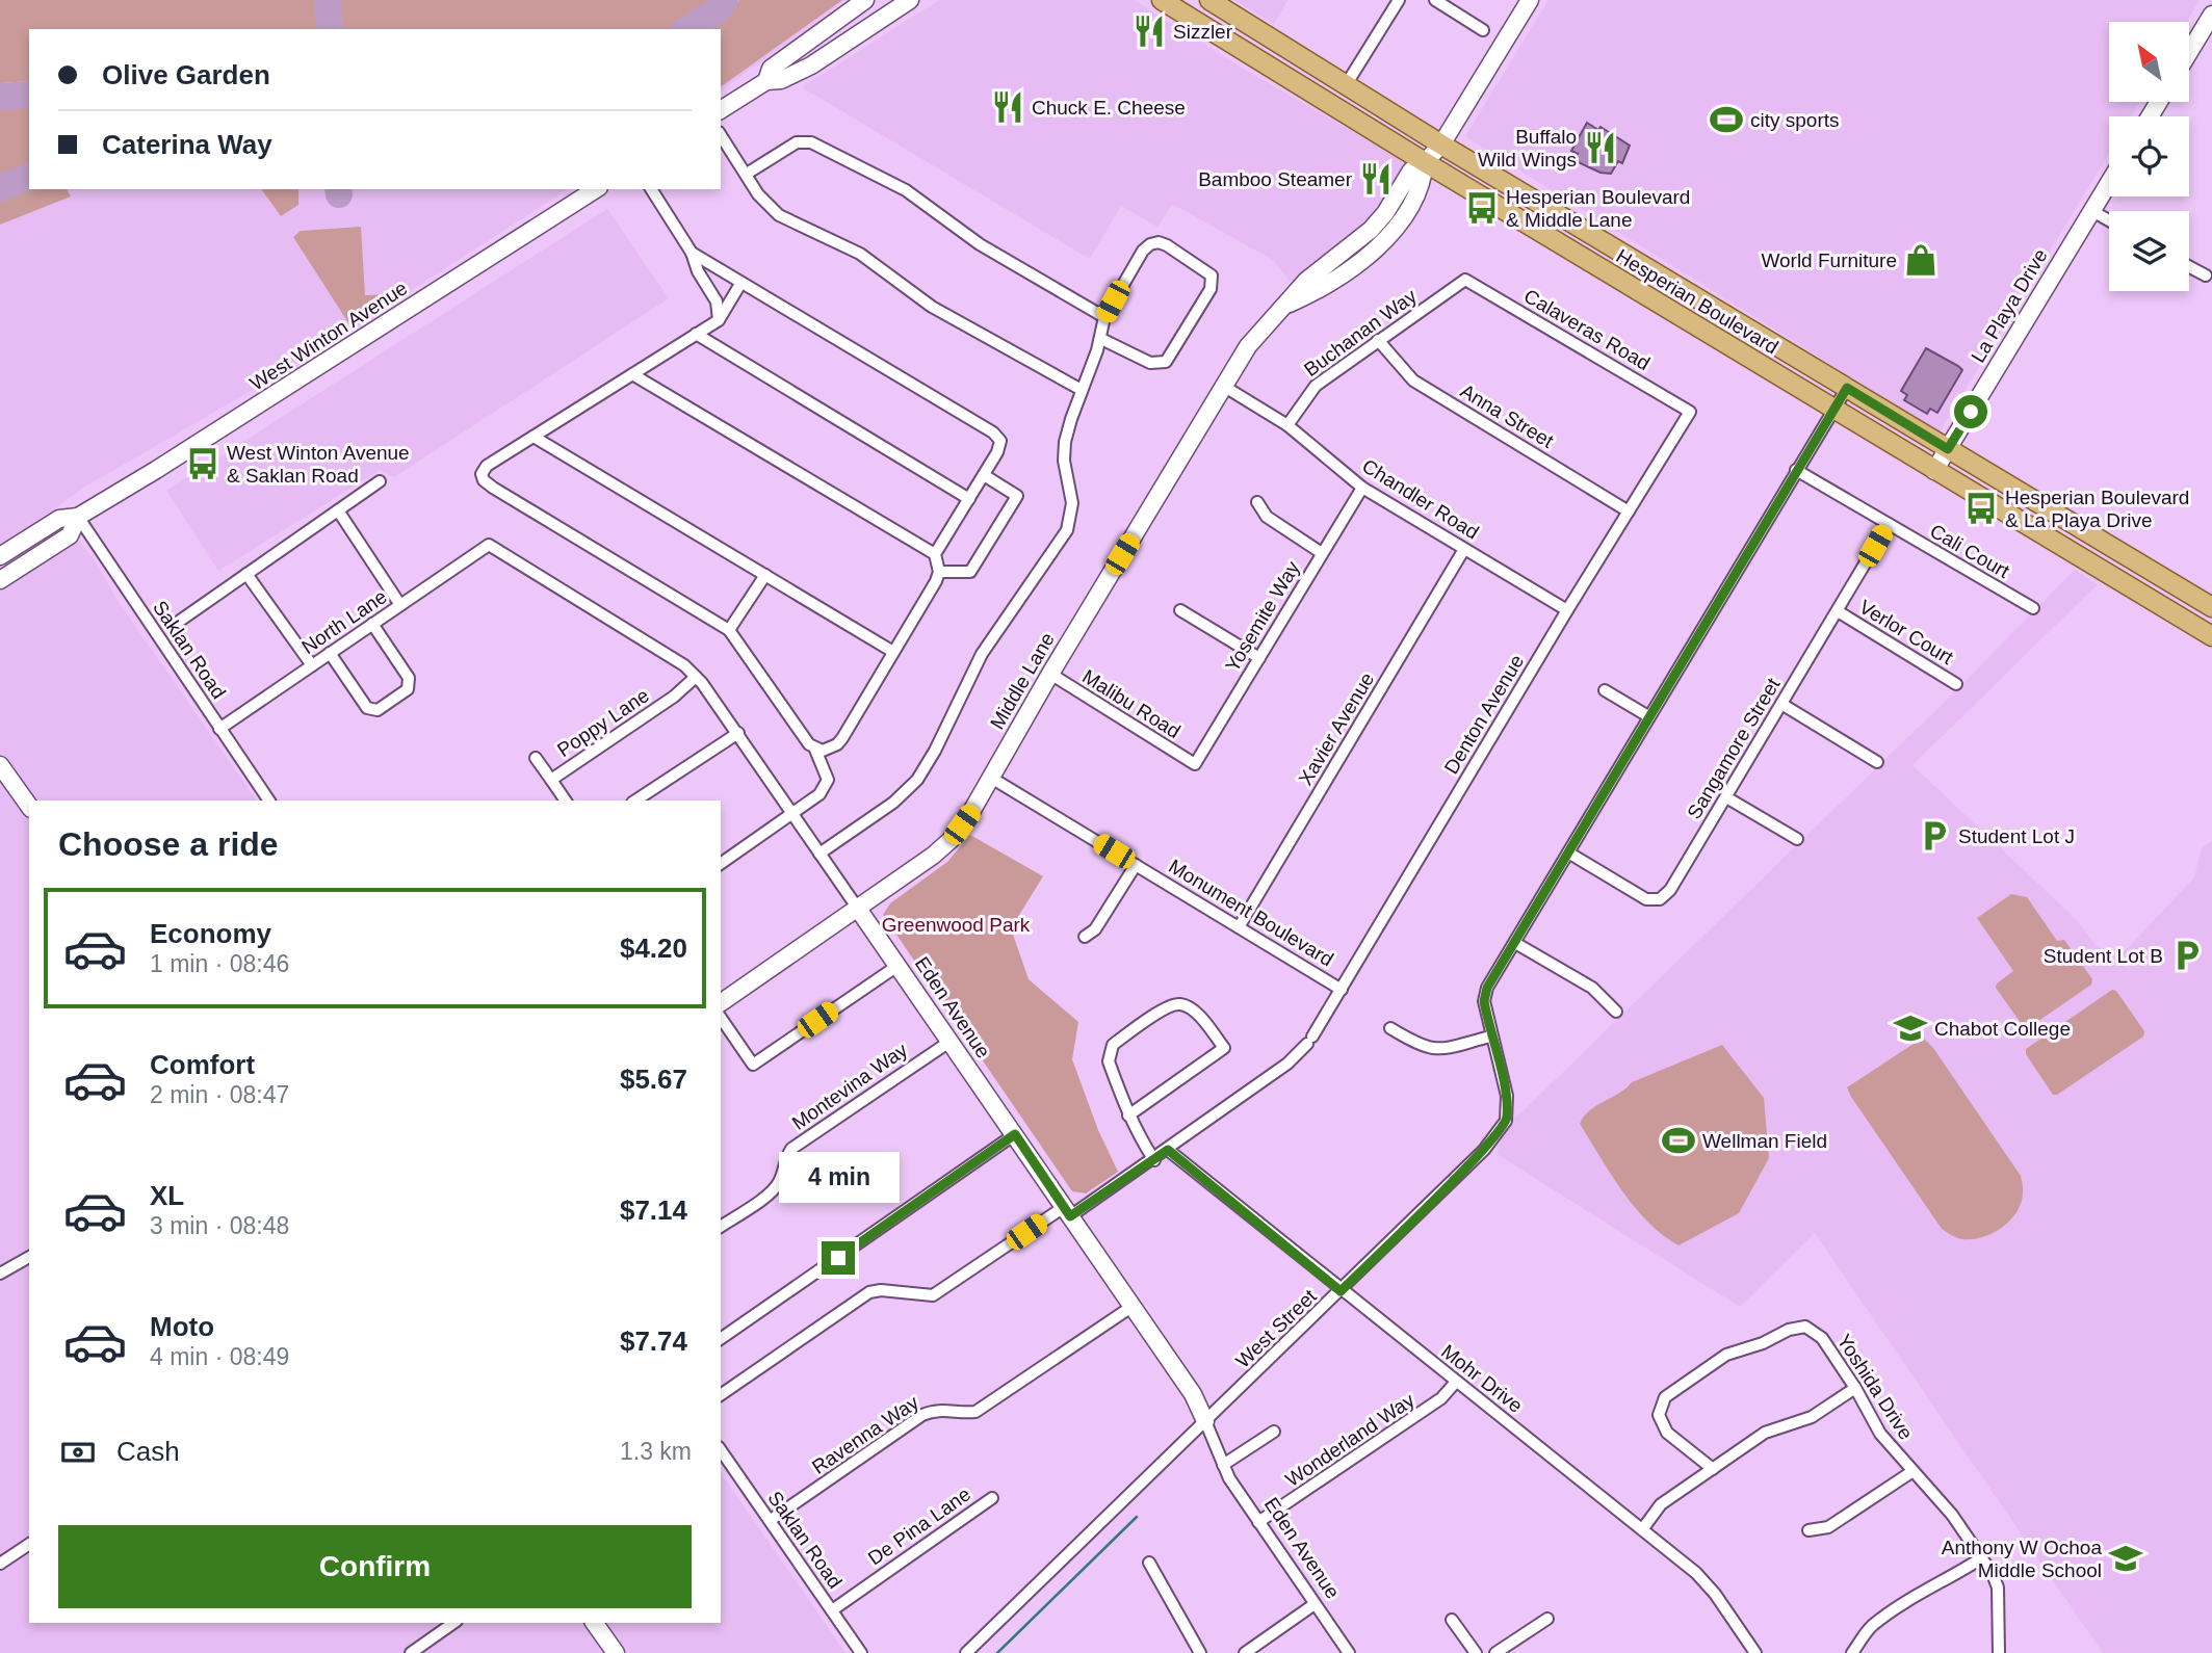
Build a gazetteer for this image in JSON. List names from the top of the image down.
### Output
{
  "streets": {
    "main road": [
      "Hesperian Boulevard",
      "La Playa Drive",
      "West Winton Avenue",
      "Middle Lane",
      "Eden Avenue"
    ],
    "street": [
      "Calaveras Road",
      "Buchanan Way",
      "Anna Street",
      "Chandler Road",
      "Cali Court",
      "Yosemite Way",
      "North Lane",
      "Verlor Court",
      "Saklan Road",
      "Malibu Road",
      "Denton Avenue",
      "Poppy Lane",
      "Xavier Avenue",
      "Sangamore Street",
      "Monument Boulevard",
      "Montevina Way",
      "West Street",
      "Mohr Drive",
      "Yoshida Drive",
      "Ravenna Way",
      "Wonderland Way",
      "De Pina Lane"
    ]
  },
  "crossings": [
    ["Hesperian Boulevard", "La Playa Drive"],
    ["Hesperian Boulevard", "Middle Lane"],
    ["Hesperian Boulevard", "West Street"],
    ["Calaveras Road", "Buchanan Way"],
    ["Calaveras Road", "Denton Avenue"],
    ["Buchanan Way", "Anna Street"],
    ["Buchanan Way", "Chandler Road"],
    ["West Winton Avenue", "Saklan Road"],
    ["Anna Street", "Denton Avenue"],
    ["Chandler Road", "Yosemite Way"],
    ["Chandler Road", "Middle Lane"],
    ["Chandler Road", "Denton Avenue"],
    ["Chandler Road", "Xavier Avenue"],
    ["Cali Court", "Sangamore Street"],
    ["Cali Court", "West Street"],
    ["Yosemite Way", "Malibu Road"],
    ["North Lane", "Saklan Road"],
    ["North Lane", "Eden Avenue"],
    ["Verlor Court", "Sangamore Street"],
    ["Saklan Road", "Ravenna Way"],
    ["Saklan Road", "De Pina Lane"],
    ["Middle Lane", "Malibu Road"],
    ["Middle Lane", "Monument Boulevard"],
    ["Middle Lane", "Eden Avenue"],
    ["Denton Avenue", "Monument Boulevard"],
    ["Denton Avenue", "Eden Avenue"],
    ["Denton Avenue", "Mohr Drive"],
    ["Poppy Lane", "Eden Avenue"],
    ["Xavier Avenue", "Monument Boulevard"],
    ["Sangamore Street", "West Street"],
    ["Eden Avenue", "Montevina Way"],
    ["Eden Avenue", "West Street"],
    ["Eden Avenue", "Ravenna Way"],
    ["Eden Avenue", "Wonderland Way"],
    ["West Street", "Mohr Drive"],
    ["Mohr Drive", "Wonderland Way"]
  ],
  "parks": ["Greenwood Park"],
  "places": {
    "restaurant": [
      "Sizzler",
      "Chuck E. Cheese",
      "Buffalo Wild Wings",
      "Bamboo Steamer"
    ],
    "sports": ["city sports", "Wellman Field"],
    "bus stop": ["Hesperian Boulevard & Middle Lane", "West Winton Avenue & Saklan Road", "Hesperian Boulevard & La Playa Drive"],
    "shop": ["World Furniture"],
    "parking": ["Student Lot J", "Student Lot B"],
    "school or university": ["Chabot College", "Anthony W Ochoa Middle School"]
  },
  "north": "top left",
  "page": {
    "banner": ["Olive Garden", "Caterina Way"],
    "heading": "Choose a ride",
    "list": [
      {
        "name": "Economy",
        "note": "1 min · 08:46",
        "value": "$4.20"
      },
      {
        "name": "Comfort",
        "note": "2 min · 08:47",
        "value": "$5.67"
      },
      {
        "name": "XL",
        "note": "3 min · 08:48",
        "value": "$7.14"
      },
      {
        "name": "Moto",
        "note": "4 min · 08:49",
        "value": "$7.74"
      }
    ],
    "bubble": "4 min",
    "pay": ["Cash", "1.3 km"],
    "buttons": "Confirm"
  }
}
